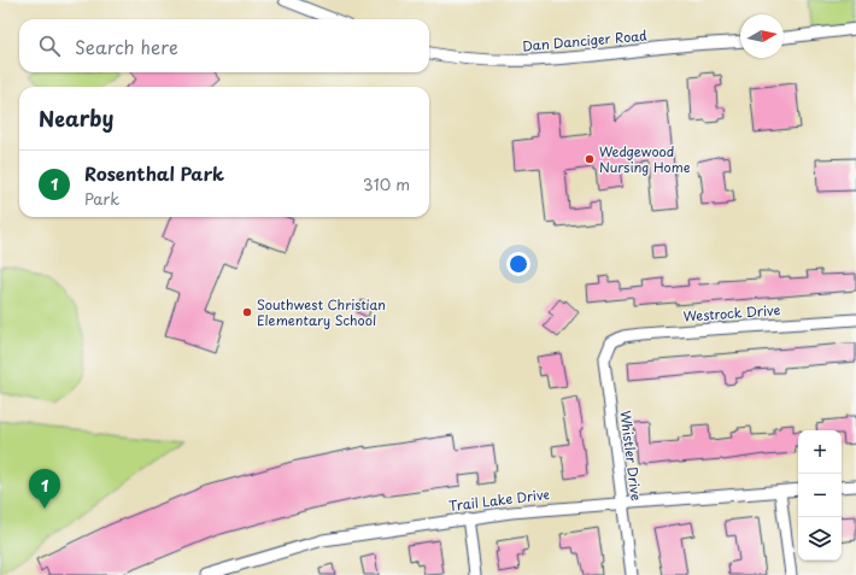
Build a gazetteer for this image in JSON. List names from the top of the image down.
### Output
{
  "streets": {
    "street": [
      "Dan Danciger Road",
      "Westrock Drive",
      "Whistler Drive",
      "Trail Lake Drive"
    ]
  },
  "crossings": [
    ["Westrock Drive", "Whistler Drive"],
    ["Whistler Drive", "Trail Lake Drive"]
  ],
  "places": ["Wedgewood Nursing Home", "Southwest Christian Elementary School"],
  "north": "right",
  "page": {
    "search": "Search here",
    "heading": "Nearby",
    "list": [
      {
        "mark": "1",
        "name": "Rosenthal Park",
        "note": "Park",
        "value": "310 m"
      }
    ],
    "map_buttons": ["+", "−"],
    "pins": "1"
  }
}
